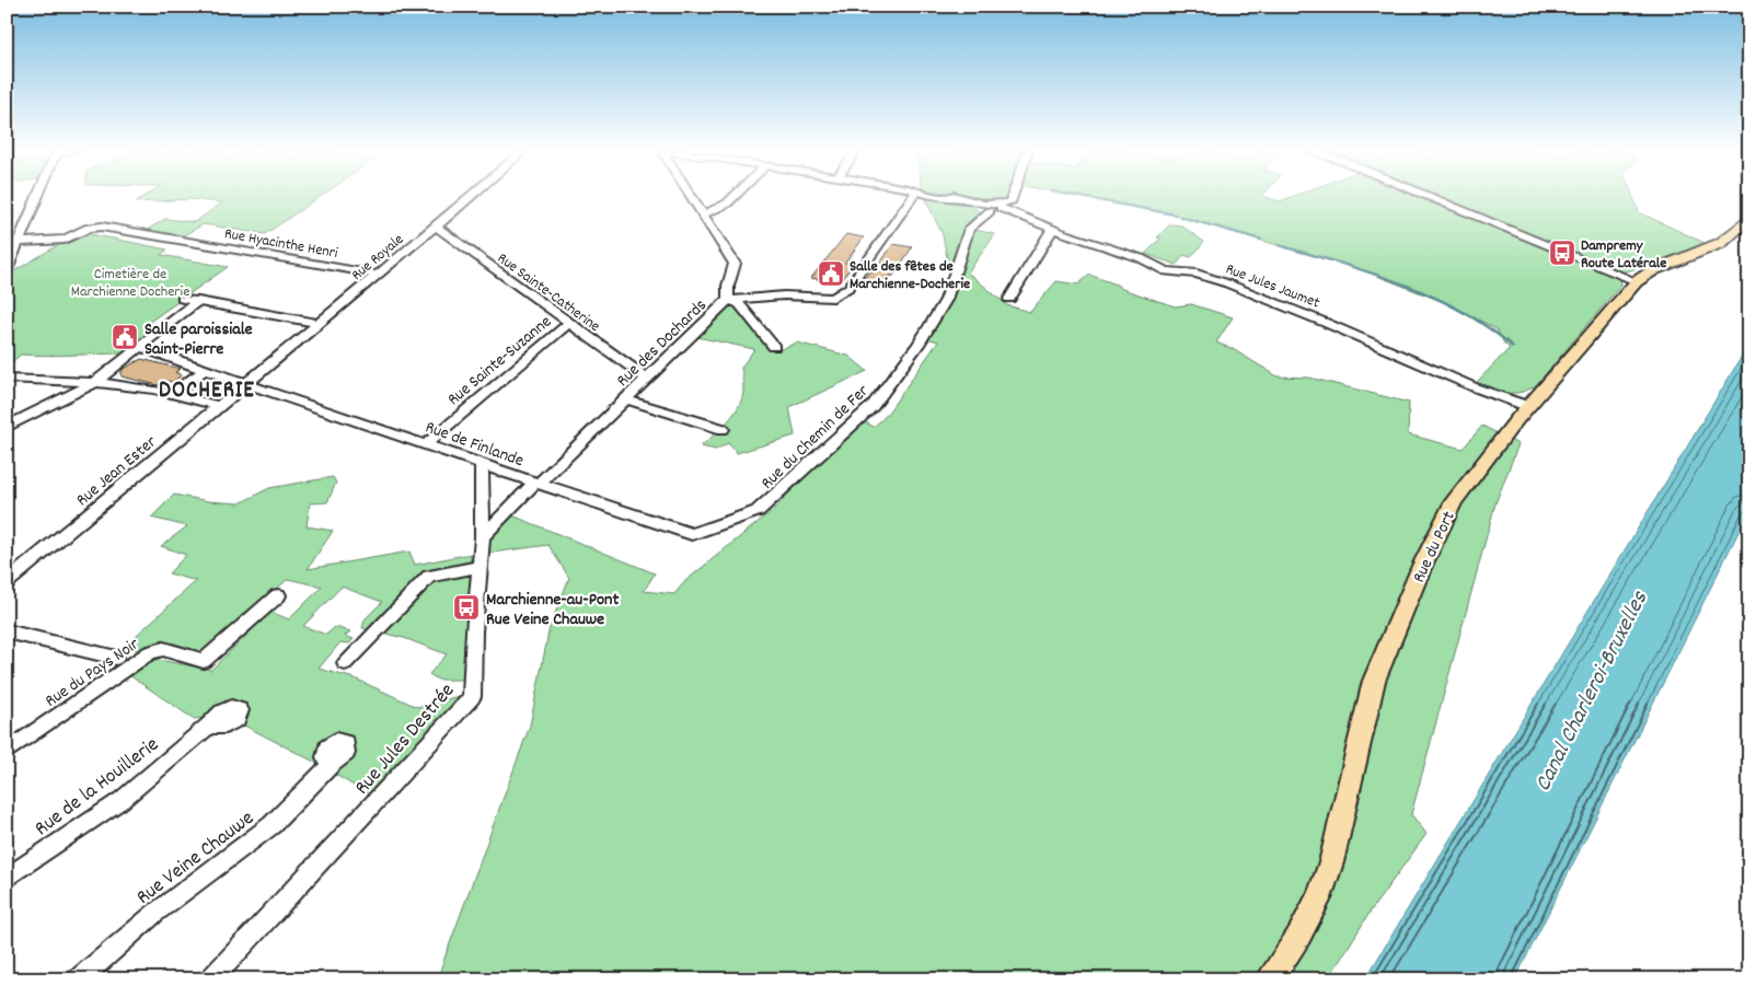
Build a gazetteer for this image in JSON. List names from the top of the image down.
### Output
{
  "streets": {
    "main road": ["Rue du Port"],
    "street": [
      "Rue Hyacinthe Henri",
      "Rue Royale",
      "Rue Jules Jaumet",
      "Rue Sainte-Catherine",
      "Rue des Dochards",
      "Rue Sainte-Suzanne",
      "Rue du Chemin de Fer",
      "Rue de Finlande",
      "Rue Jean Ester",
      "Rue du Pays Noir",
      "Rue Jules Destrée",
      "Rue de la Houillerie",
      "Rue Veine Chauwe"
    ]
  },
  "crossings": [
    ["Rue Hyacinthe Henri", "Rue Royale"],
    ["Rue Royale", "Rue Sainte-Catherine"],
    ["Rue Royale", "Rue de Finlande"],
    ["Rue Royale", "Rue Jean Ester"],
    ["Rue Jules Jaumet", "Rue du Chemin de Fer"],
    ["Rue Jules Jaumet", "Rue du Port"],
    ["Rue Sainte-Catherine", "Rue des Dochards"],
    ["Rue Sainte-Catherine", "Rue Sainte-Suzanne"],
    ["Rue des Dochards", "Rue de Finlande"],
    ["Rue des Dochards", "Rue Jules Destrée"],
    ["Rue Sainte-Suzanne", "Rue de Finlande"],
    ["Rue du Chemin de Fer", "Rue de Finlande"],
    ["Rue de Finlande", "Rue Jean Ester"],
    ["Rue de Finlande", "Rue Jules Destrée"]
  ],
  "districts": ["DOCHERIE"],
  "water": ["Canal Charleroi-Bruxelles"],
  "parks": ["Cimetière de Marchienne Docherie"],
  "places": {
    "bus stop": ["Dampremy Route Latérale", "Marchienne-au-Pont Rue Veine Chauwe"],
    "public building": ["Salle des fêtes de Marchienne-Docherie", "Salle paroissiale Saint-Pierre"]
  }
}
